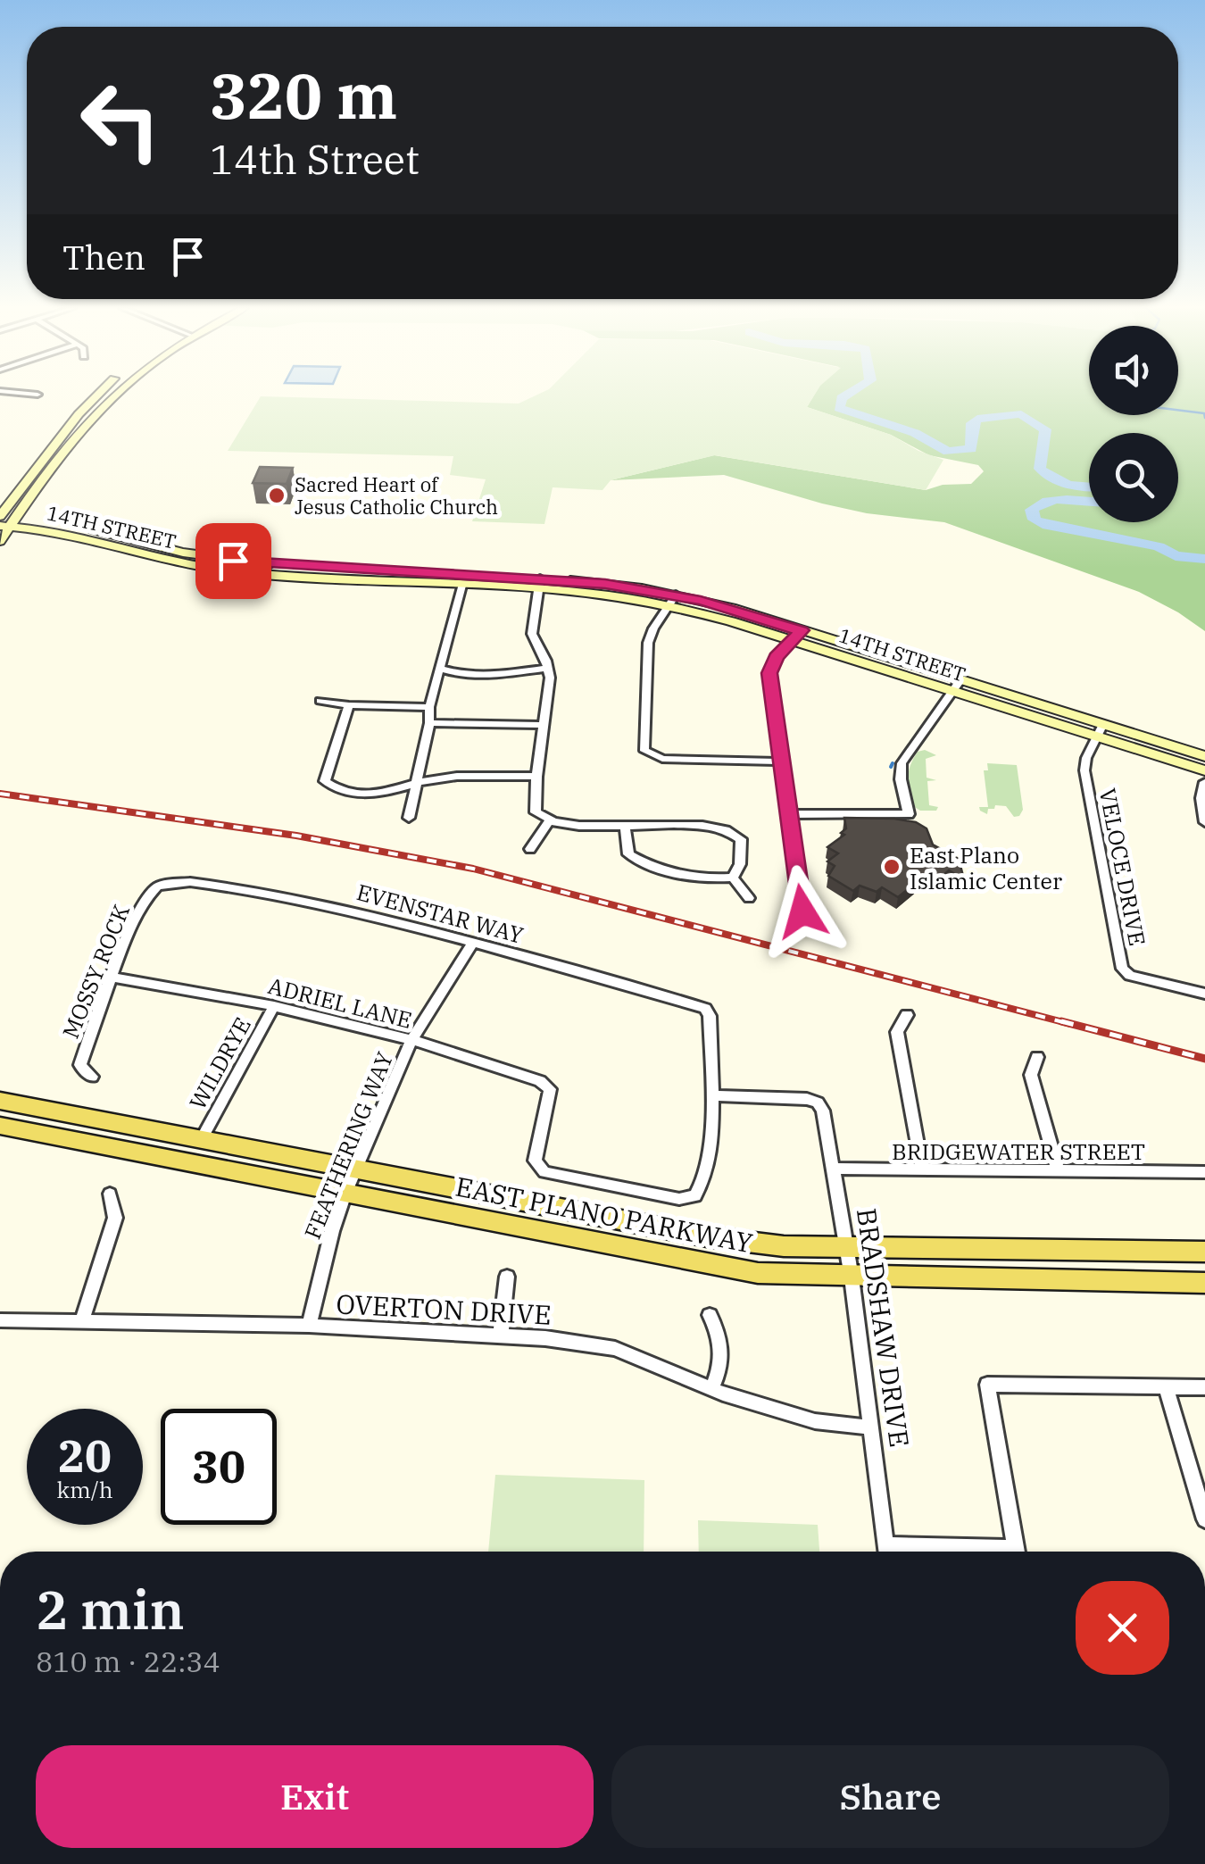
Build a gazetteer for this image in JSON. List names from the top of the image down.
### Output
{
  "streets": {
    "main road": ["14TH STREET", "EAST PLANO PARKWAY"],
    "street": [
      "VELOCE DRIVE",
      "EVENSTAR WAY",
      "MOSSY ROCK",
      "ADRIEL LANE",
      "WILDRYE",
      "FEATHERING WAY",
      "BRIDGEWATER STREET",
      "OVERTON DRIVE",
      "BRADSHAW DRIVE"
    ]
  },
  "crossings": [
    ["14TH STREET", "VELOCE DRIVE"],
    ["EVENSTAR WAY", "MOSSY ROCK"],
    ["EVENSTAR WAY", "ADRIEL LANE"],
    ["EVENSTAR WAY", "FEATHERING WAY"],
    ["EVENSTAR WAY", "BRADSHAW DRIVE"],
    ["MOSSY ROCK", "ADRIEL LANE"],
    ["ADRIEL LANE", "WILDRYE"],
    ["ADRIEL LANE", "FEATHERING WAY"],
    ["ADRIEL LANE", "BRADSHAW DRIVE"],
    ["WILDRYE", "EAST PLANO PARKWAY"],
    ["FEATHERING WAY", "EAST PLANO PARKWAY"],
    ["FEATHERING WAY", "OVERTON DRIVE"],
    ["BRIDGEWATER STREET", "BRADSHAW DRIVE"],
    ["EAST PLANO PARKWAY", "BRADSHAW DRIVE"],
    ["OVERTON DRIVE", "BRADSHAW DRIVE"]
  ],
  "places": ["Sacred Heart of Jesus Catholic Church", "East Plano Islamic Center"],
  "page": {
    "turn": ["320 m", "14th Street"],
    "then": "Then",
    "speed": "20 km/h",
    "limit": "30",
    "heading": ["2 min", "810 m · 22:34"],
    "buttons": ["Exit", "Share"]
  }
}
